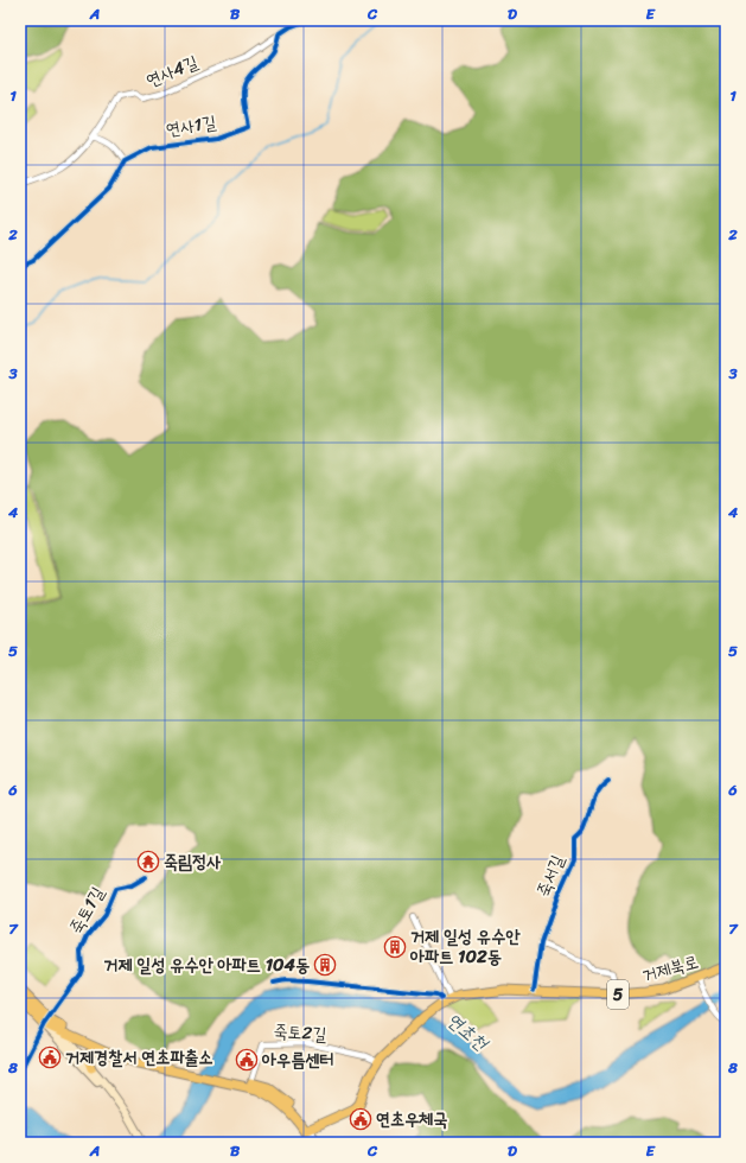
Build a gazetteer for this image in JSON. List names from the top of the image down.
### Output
{
  "streets": {
    "main road": ["거제북로", "5"],
    "street": [
      "연사4길",
      "연사1길",
      "죽서길",
      "죽토1길",
      "죽토2길"
    ]
  },
  "crossings": [
    ["연사4길", "연사1길"],
    ["죽서길", "거제북로"]
  ],
  "water": ["연초천"],
  "places": {
    "temple": ["죽림정사"],
    "building": ["거제 일성 유수안 아파트 102동", "거제 일성 유수안 아파트 104동"],
    "public building": ["거제경찰서 연초파출소", "아우름센터", "연초우체국"]
  },
  "grid": {
    "columns": [
      "A",
      "B",
      "C",
      "D",
      "E"
    ],
    "rows": [
      "1",
      "2",
      "3",
      "4",
      "5",
      "6",
      "7",
      "8"
    ]
  }
}
